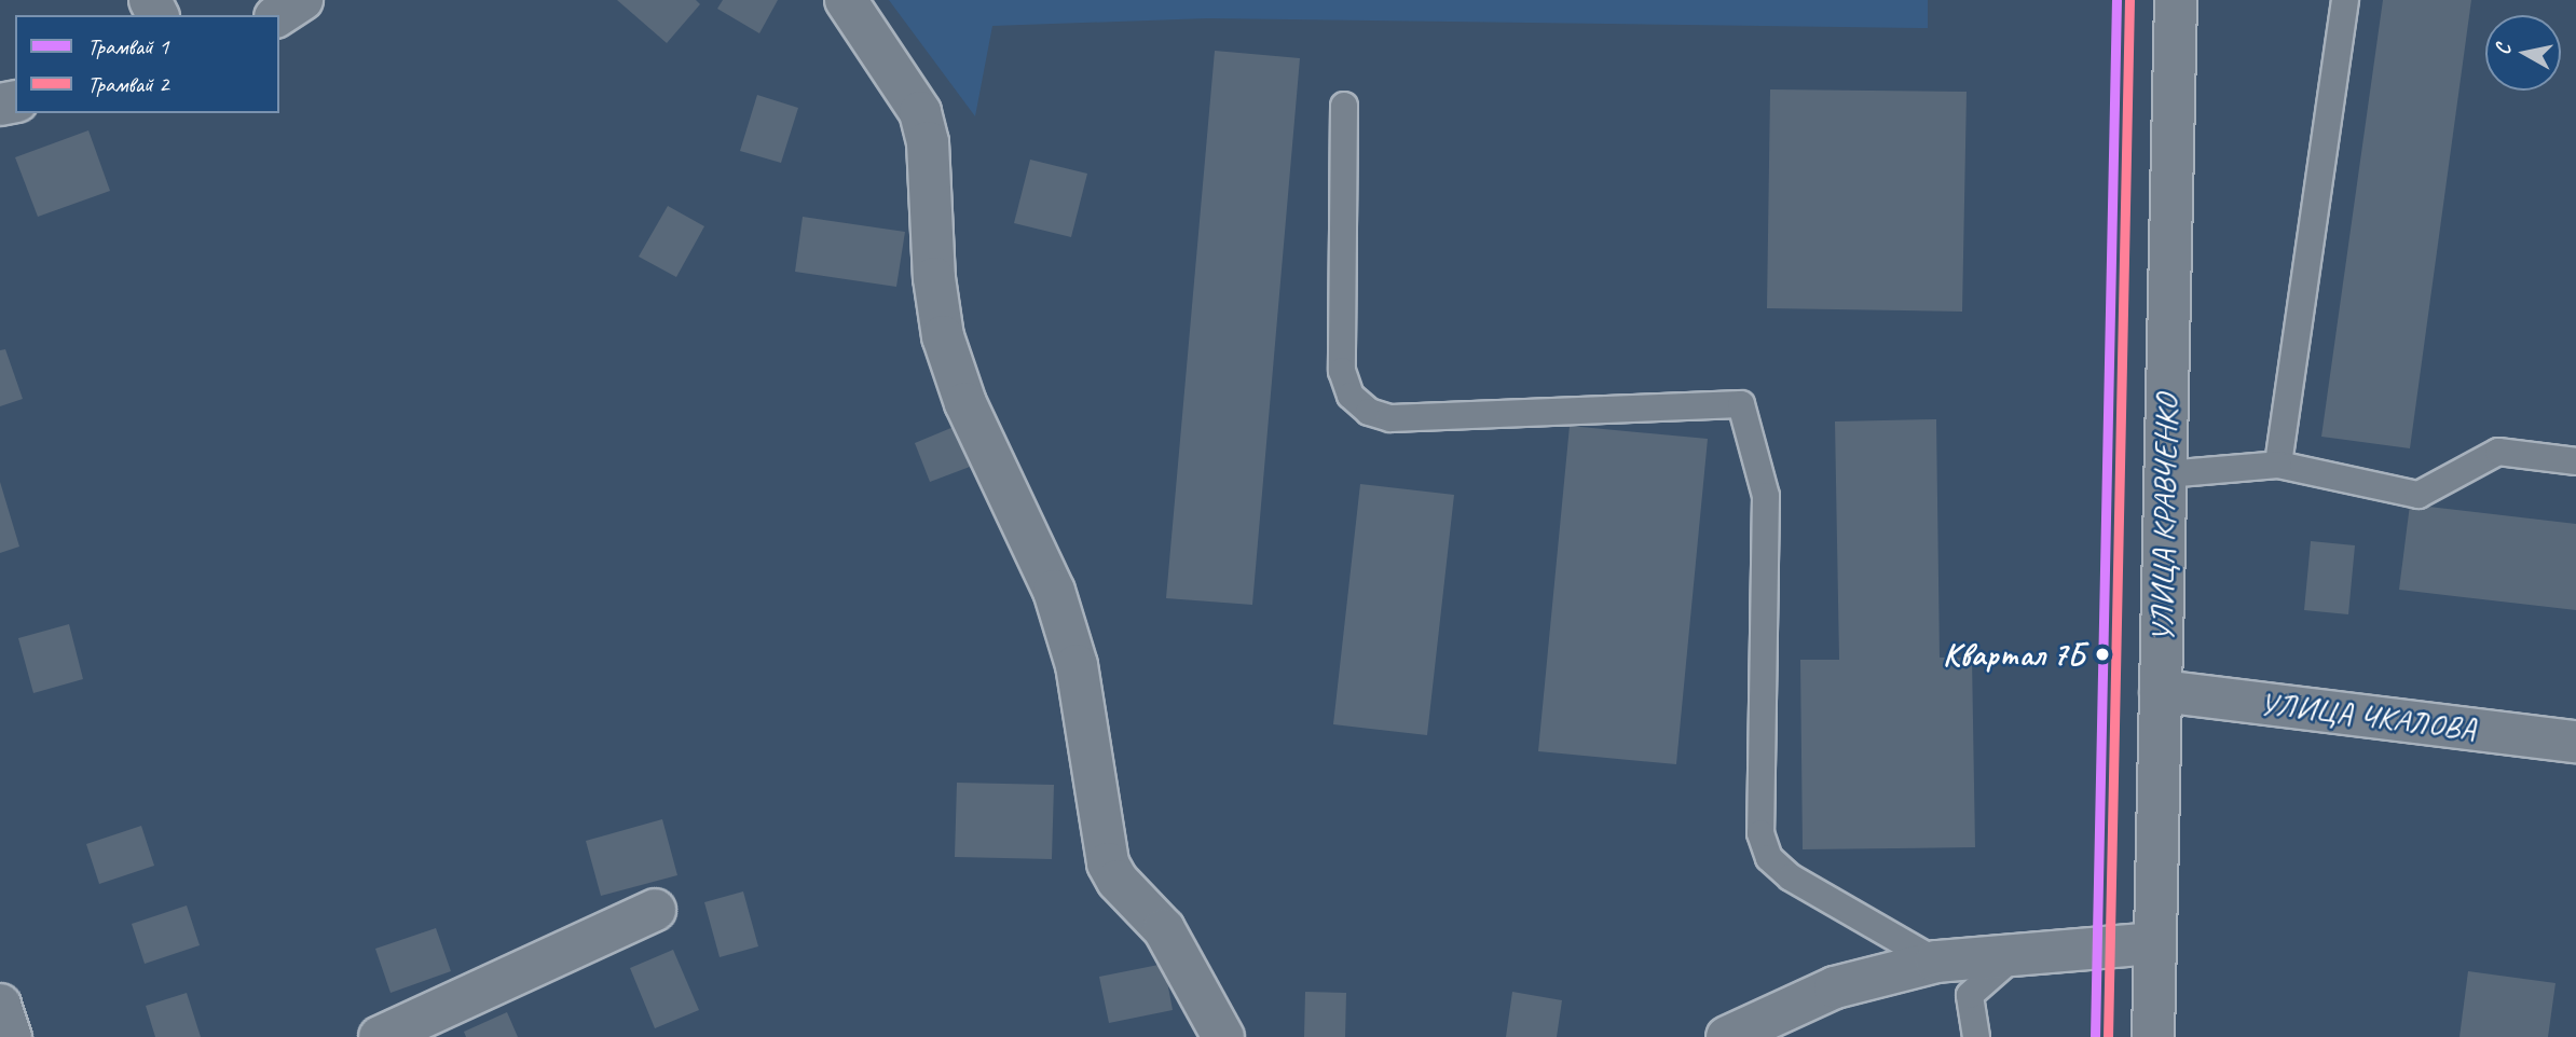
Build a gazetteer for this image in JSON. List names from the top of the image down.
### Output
{
  "streets": {
    "street": ["УЛИЦА КРАВЧЕНКО", "УЛИЦА ЧКАЛОВА"]
  },
  "crossings": [
    ["УЛИЦА КРАВЧЕНКО", "УЛИЦА ЧКАЛОВА"]
  ],
  "places": ["Квартал 7Б"],
  "lines": ["tram line 1", "tram line 2"],
  "legend": ["Трамвай 1", "Трамвай 2"],
  "north": "left"
}
